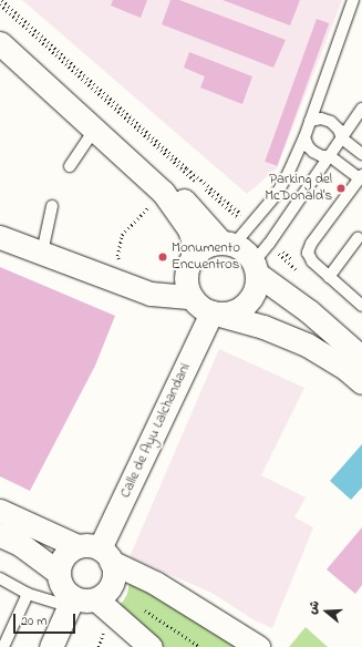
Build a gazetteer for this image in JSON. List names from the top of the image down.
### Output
{
  "streets": {
    "street": ["Calle de Ayu Lalchandani"]
  },
  "places": ["Parking del McDonald's", "Monumento Encuentros"],
  "scale_bar": "20 m",
  "north": "left"
}
